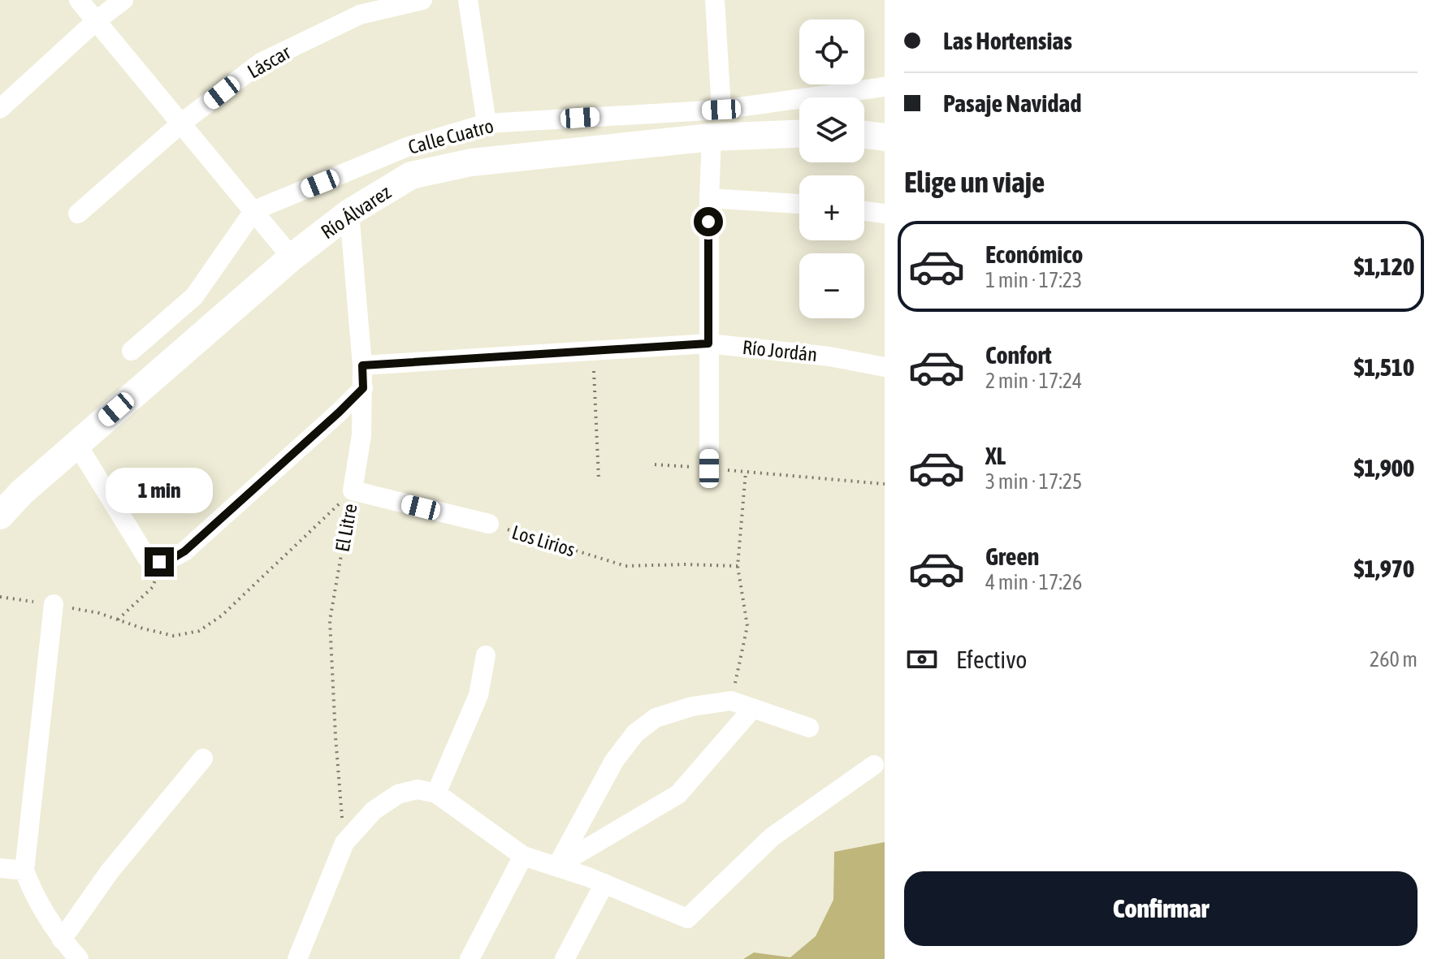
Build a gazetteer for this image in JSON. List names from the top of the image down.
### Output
{
  "streets": {
    "street": [
      "Láscar",
      "Calle Cuatro",
      "Río Álvarez",
      "Río Jordán",
      "El Litre",
      "Los Lirios"
    ]
  },
  "crossings": [
    ["Río Álvarez", "El Litre"],
    ["Río Jordán", "El Litre"],
    ["El Litre", "Los Lirios"]
  ],
  "page": {
    "banner": ["Las Hortensias", "Pasaje Navidad"],
    "map_buttons": ["+", "−"],
    "heading": "Elige un viaje",
    "list": [
      {
        "name": "Económico",
        "note": "1 min · 17:23",
        "value": "$1,120"
      },
      {
        "name": "Confort",
        "note": "2 min · 17:24",
        "value": "$1,510"
      },
      {
        "name": "XL",
        "note": "3 min · 17:25",
        "value": "$1,900"
      },
      {
        "name": "Green",
        "note": "4 min · 17:26",
        "value": "$1,970"
      }
    ],
    "bubble": "1 min",
    "pay": ["Efectivo", "260 m"],
    "buttons": "Confirmar"
  }
}
